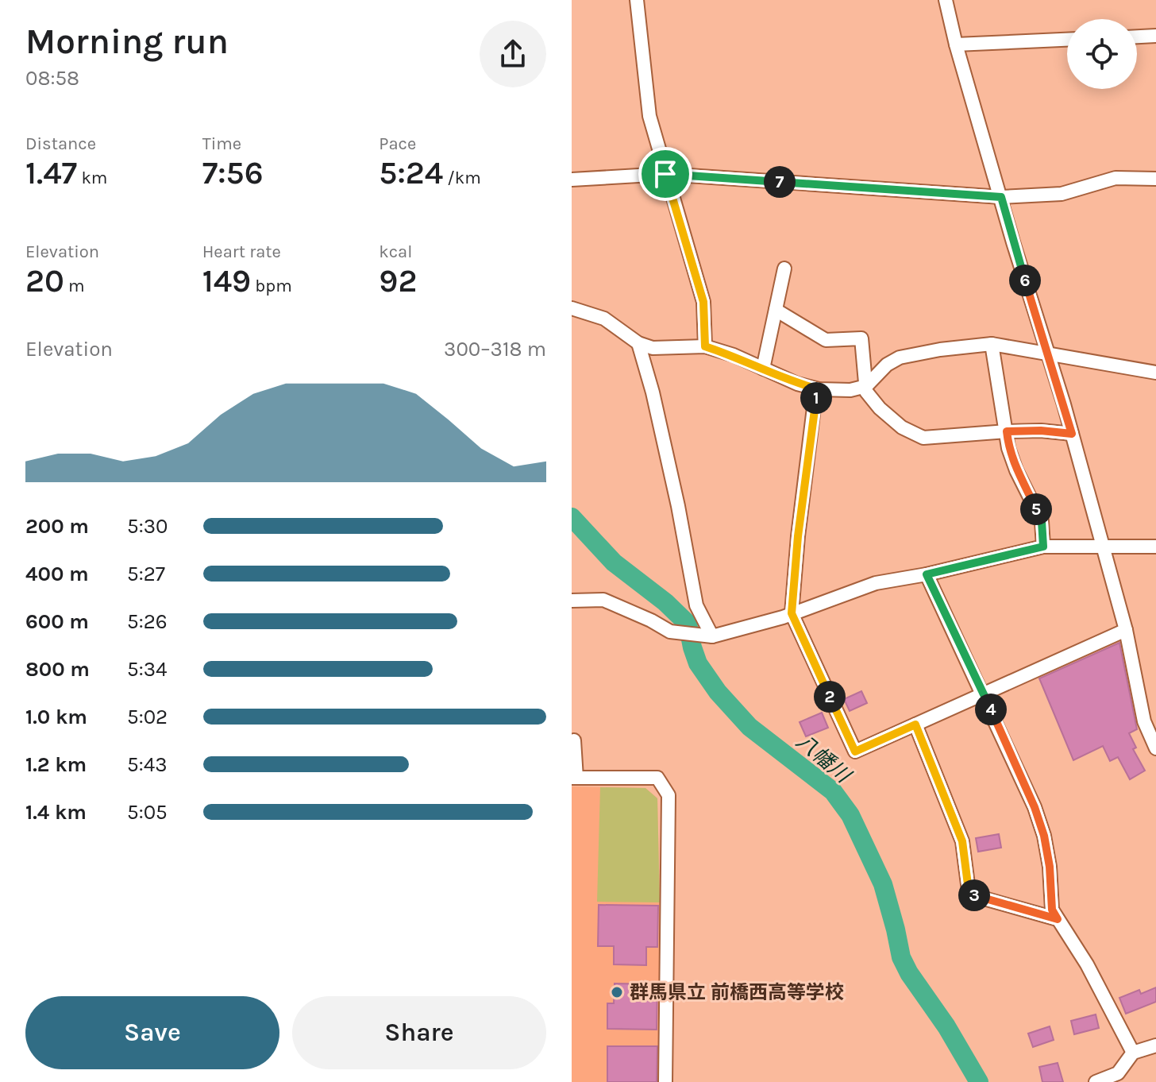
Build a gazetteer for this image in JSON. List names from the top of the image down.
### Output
{
  "water": ["八幡川"],
  "places": ["群馬県立 前橋西高等学校"],
  "page": {
    "heading": ["Morning run", "08:58"],
    "stats": [
      ["Distance", "1.47 km"],
      ["Time", "7:56"],
      ["Pace", "5:24 /km"],
      ["Elevation", "20 m"],
      ["Heart rate", "149 bpm"],
      ["kcal", "92"]
    ],
    "pins": [
      "7",
      "6",
      "1",
      "5",
      "2",
      "4",
      "3"
    ],
    "chart": ["Elevation", "300–318 m"],
    "list": [
      {
        "name": "200 m",
        "note": "5:30"
      },
      {
        "name": "400 m",
        "note": "5:27"
      },
      {
        "name": "600 m",
        "note": "5:26"
      },
      {
        "name": "800 m",
        "note": "5:34"
      },
      {
        "name": "1.0 km",
        "note": "5:02"
      },
      {
        "name": "1.2 km",
        "note": "5:43"
      },
      {
        "name": "1.4 km",
        "note": "5:05"
      }
    ],
    "buttons": ["Save", "Share"]
  }
}
